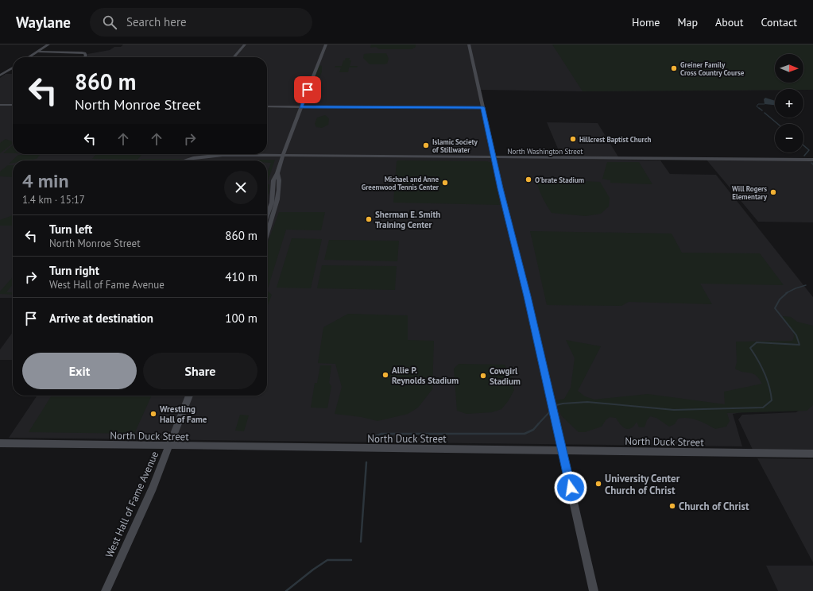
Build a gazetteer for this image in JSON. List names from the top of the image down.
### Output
{
  "streets": {
    "main road": ["North Washington Street", "North Duck Street", "West Hall of Fame Avenue"]
  },
  "crossings": [
    ["North Duck Street", "West Hall of Fame Avenue"]
  ],
  "places": [
    "Greiner Family Cross Country Course",
    "Hillcrest Baptist Church",
    "Islamic Society of Stillwater",
    "O'brate Stadium",
    "Michael and Anne Greenwood Tennis Center",
    "Will Rogers Elementary",
    "Sherman E. Smith Training Center",
    "Allie P. Reynolds Stadium",
    "Cowgirl Stadium",
    "Wrestling Hall of Fame",
    "University Center Church of Christ",
    "Church of Christ"
  ],
  "north": "right",
  "page": {
    "header": "Waylane",
    "search": "Search here",
    "nav": [
      "Home",
      "Map",
      "About",
      "Contact"
    ],
    "map_buttons": ["+", "−"],
    "turn": ["860 m", "North Monroe Street"],
    "heading": ["4 min", "1.4 km · 15:17"],
    "list": [
      {
        "name": "Turn left",
        "note": "North Monroe Street",
        "value": "860 m"
      },
      {
        "name": "Turn right",
        "note": "West Hall of Fame Avenue",
        "value": "410 m"
      },
      {
        "name": "Arrive at destination",
        "value": "100 m"
      }
    ],
    "buttons": ["Exit", "Share"]
  }
}
